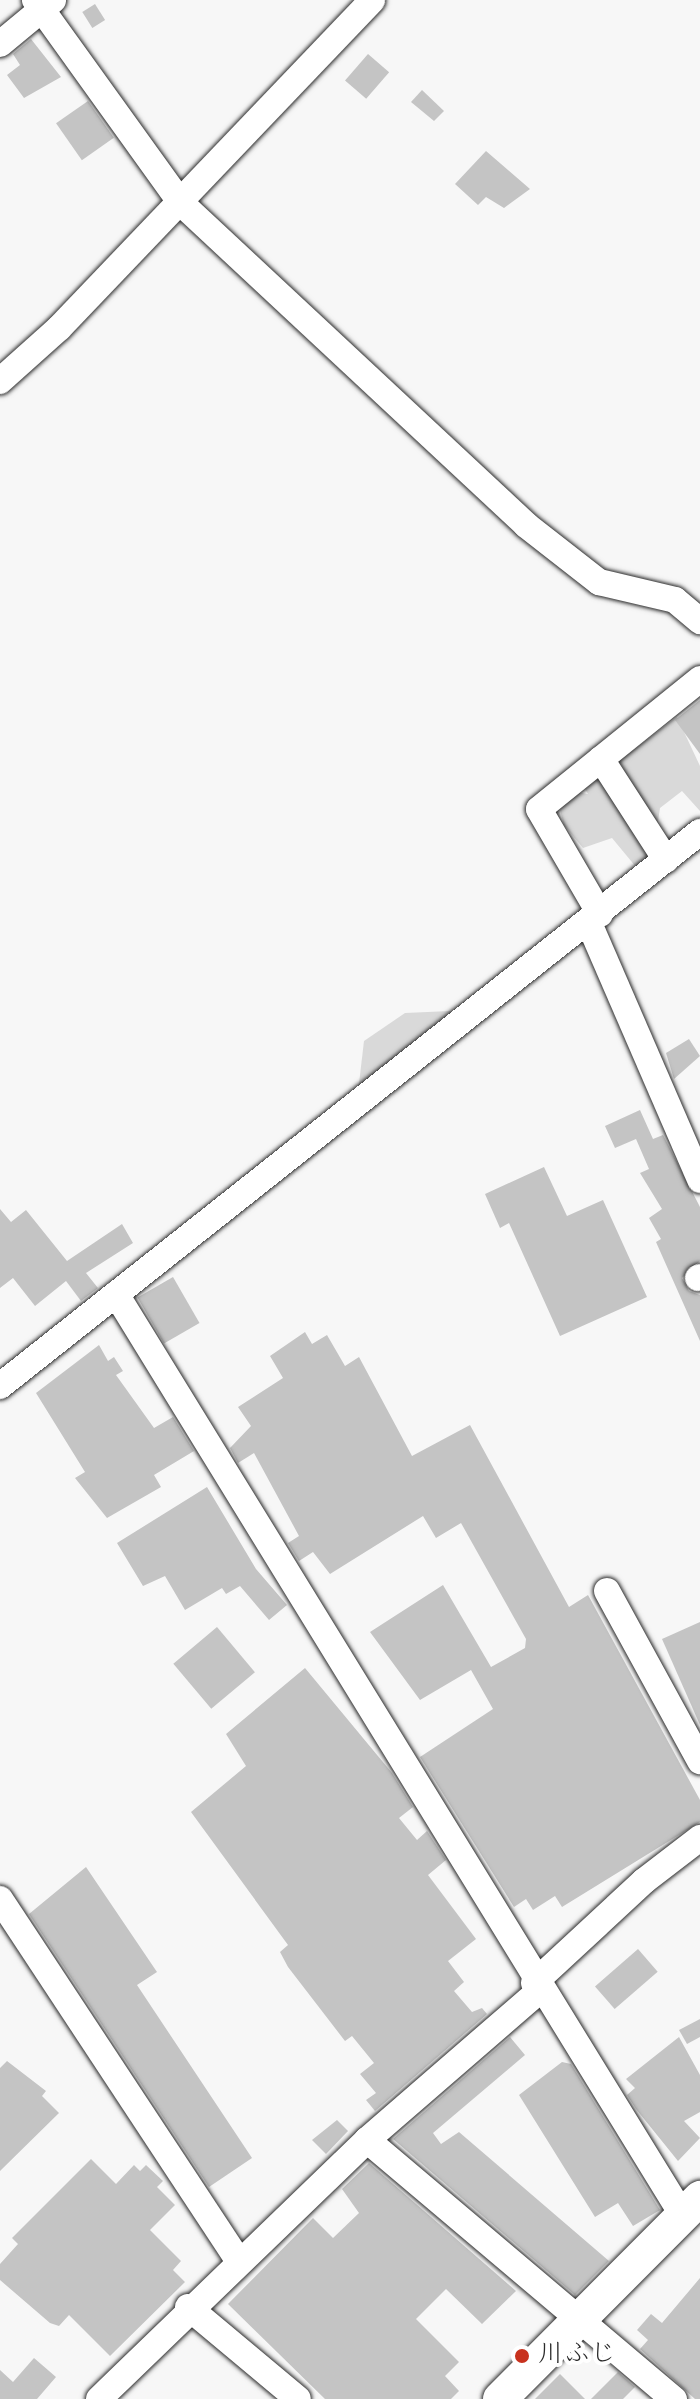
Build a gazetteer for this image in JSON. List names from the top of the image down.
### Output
{
  "places": ["川ふじ"]
}
